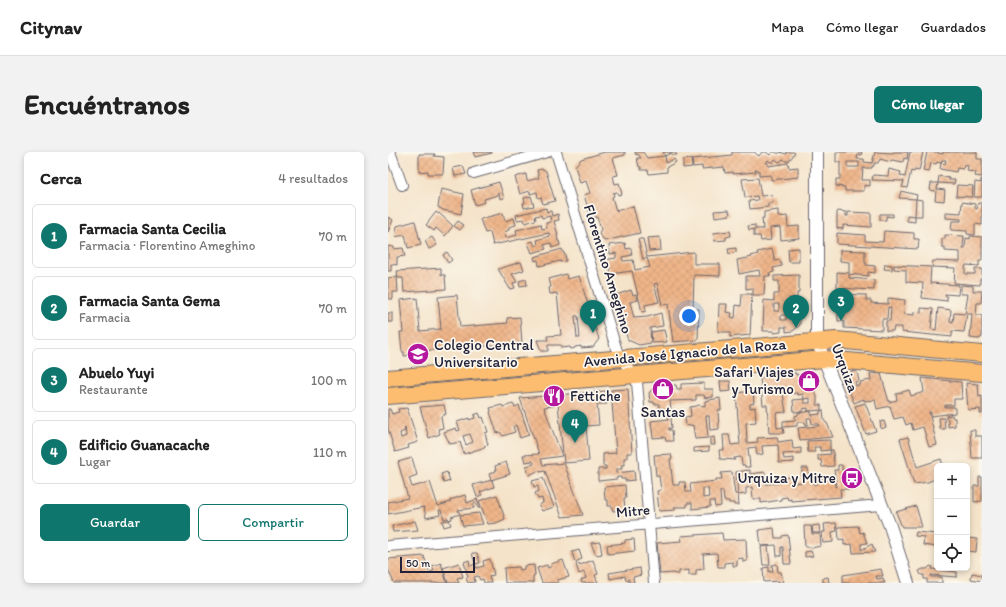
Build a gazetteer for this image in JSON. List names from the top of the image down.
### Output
{
  "streets": {
    "main road": ["Avenida José Ignacio de la Roza"],
    "street": ["Florentino Ameghino", "Urquiza", "Mitre"]
  },
  "crossings": [
    ["Florentino Ameghino", "Avenida José Ignacio de la Roza"],
    ["Florentino Ameghino", "Mitre"],
    ["Avenida José Ignacio de la Roza", "Urquiza"],
    ["Urquiza", "Mitre"]
  ],
  "places": {
    "school or university": ["Colegio Central Universitario"],
    "shop": ["Safari Viajes y Turismo", "Santas"],
    "restaurant": ["Fettiche"],
    "bus stop": ["Urquiza y Mitre"]
  },
  "scale_bar": "50 m",
  "page": {
    "header": "Citynav",
    "nav": ["Mapa", "Cómo llegar", "Guardados"],
    "buttons": [
      "Cómo llegar",
      ["Guardar", "Compartir"]
    ],
    "title": "Encuéntranos",
    "heading": ["Cerca", "4 resultados"],
    "list": [
      {
        "mark": "1",
        "name": "Farmacia Santa Cecilia",
        "note": "Farmacia · Florentino Ameghino",
        "value": "70 m"
      },
      {
        "mark": "2",
        "name": "Farmacia Santa Gema",
        "note": "Farmacia",
        "value": "70 m"
      },
      {
        "mark": "3",
        "name": "Abuelo Yuyi",
        "note": "Restaurante",
        "value": "100 m"
      },
      {
        "mark": "4",
        "name": "Edificio Guanacache",
        "note": "Lugar",
        "value": "110 m"
      }
    ],
    "pins": [
      "3",
      "2",
      "1",
      "4"
    ],
    "map_buttons": ["+", "−"],
    "scale": "50 m"
  }
}
